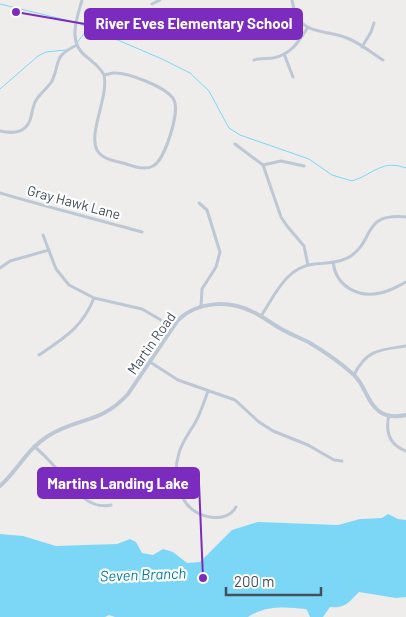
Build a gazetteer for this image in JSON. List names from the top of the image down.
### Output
{
  "streets": {
    "street": ["Gray Hawk Lane", "Martin Road"]
  },
  "water": ["Seven Branch"],
  "places": ["River Eves Elementary School", "Martins Landing Lake"],
  "scale_bar": "200 m"
}
